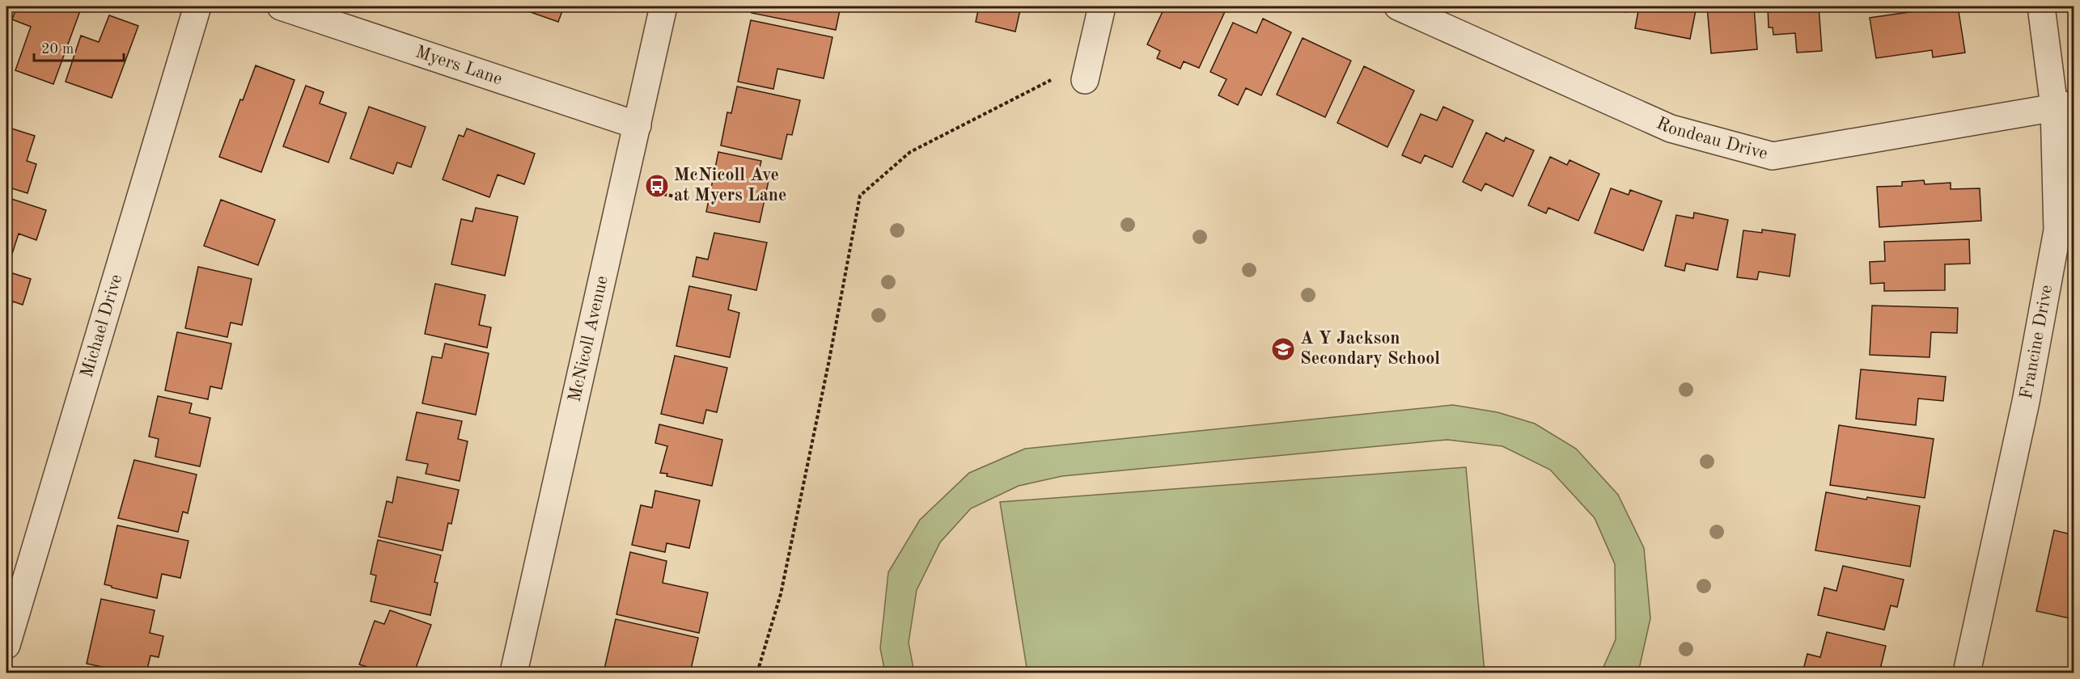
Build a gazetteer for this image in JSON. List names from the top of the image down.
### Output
{
  "streets": {
    "street": [
      "Myers Lane",
      "Rondeau Drive",
      "Michael Drive",
      "McNicoll Avenue",
      "Francine Drive"
    ]
  },
  "crossings": [
    ["Myers Lane", "McNicoll Avenue"],
    ["Rondeau Drive", "Francine Drive"]
  ],
  "places": {
    "bus stop": ["McNicoll Ave at Myers Lane"],
    "school or university": ["A Y Jackson Secondary School"]
  },
  "scale_bar": "20 m"
}
